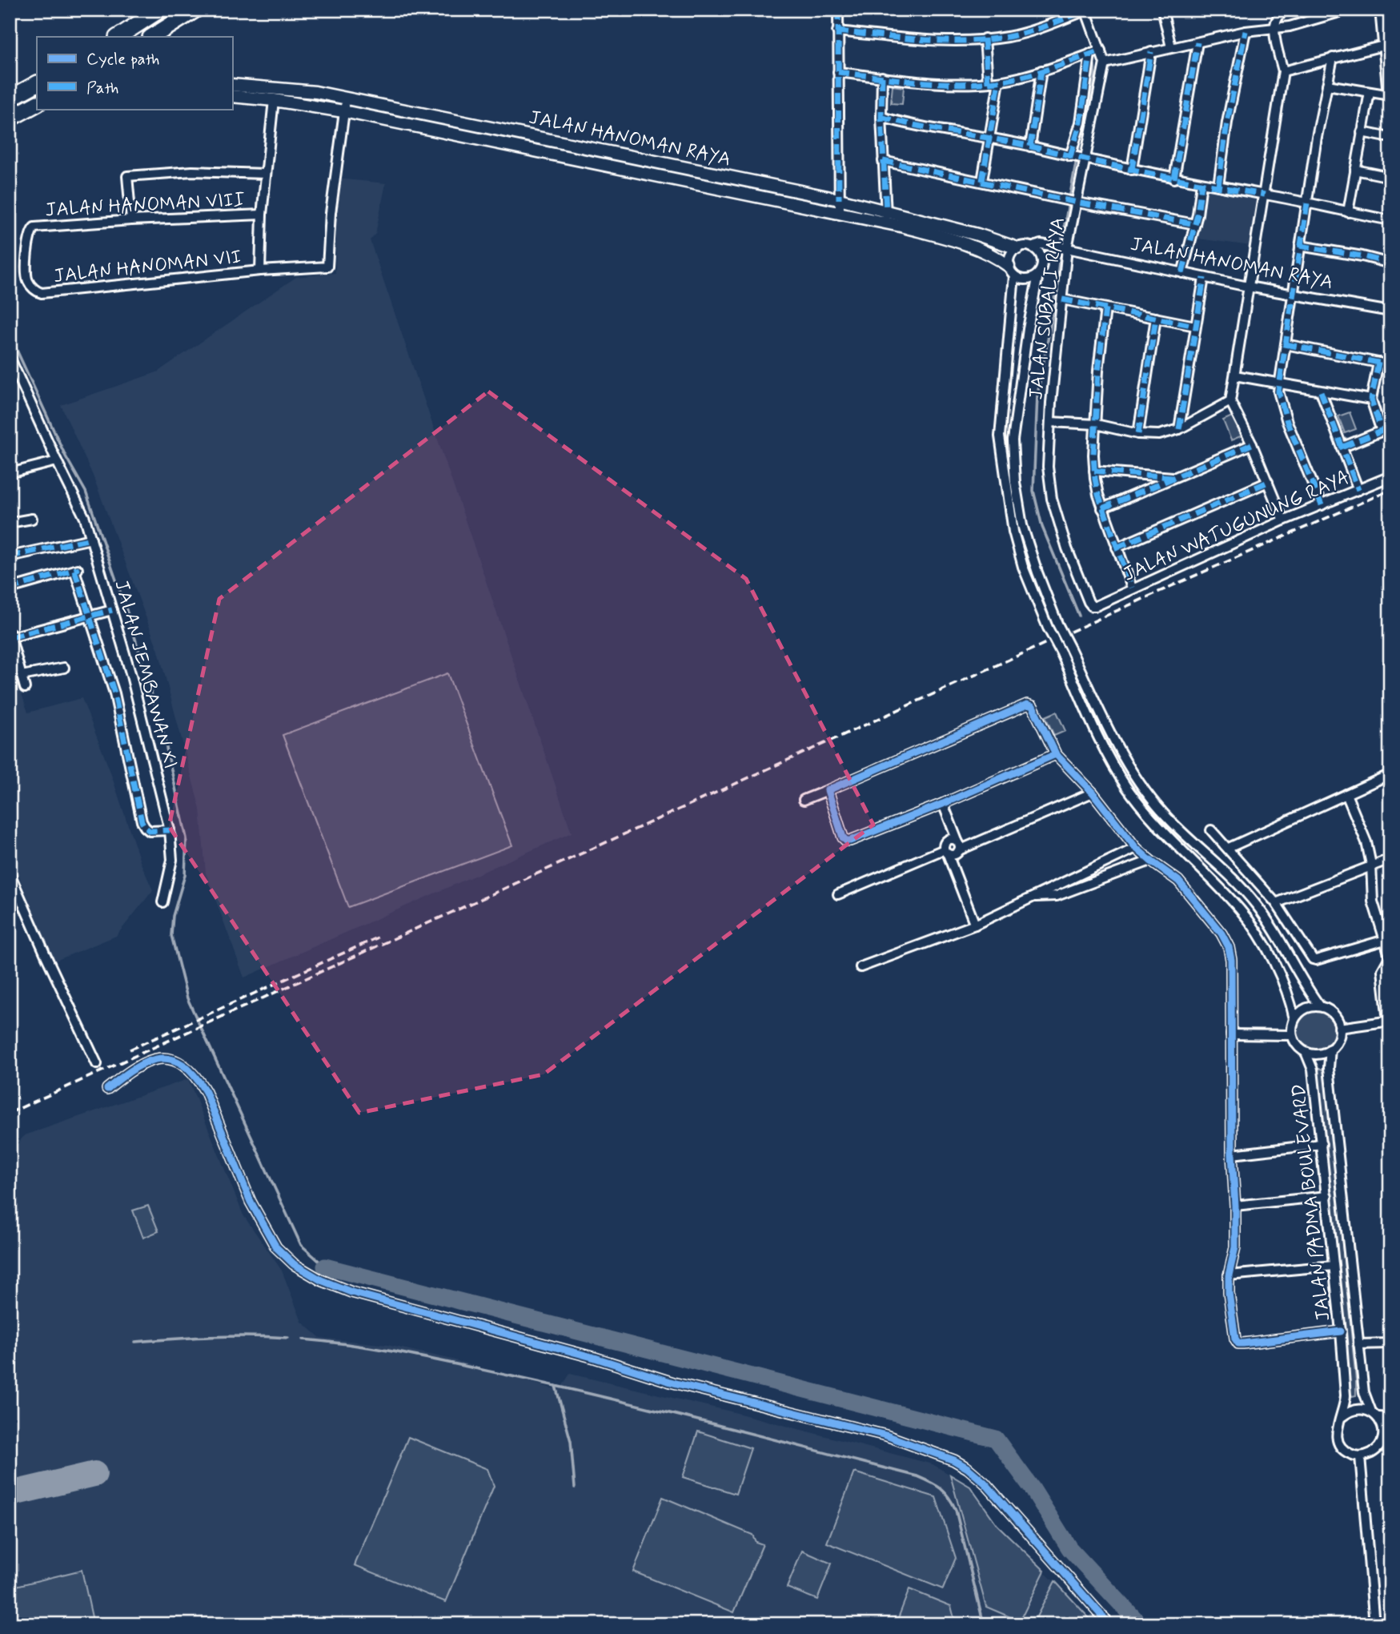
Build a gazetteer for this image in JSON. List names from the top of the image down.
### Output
{
  "streets": {
    "street": [
      "JALAN HANOMAN RAYA",
      "JALAN HANOMAN VIII",
      "JALAN HANOMAN VII",
      "JALAN SUBALI RAYA",
      "JALAN WATUGUNUNG RAYA",
      "JALAN JEMBAWAN XI",
      "JALAN PADMA BOULEVARD"
    ]
  },
  "crossings": [
    ["JALAN HANOMAN RAYA", "JALAN HANOMAN VII"],
    ["JALAN HANOMAN RAYA", "JALAN SUBALI RAYA"],
    ["JALAN HANOMAN VIII", "JALAN HANOMAN VII"],
    ["JALAN SUBALI RAYA", "JALAN WATUGUNUNG RAYA"]
  ],
  "legend": ["Cycle path", "Path"]
}
